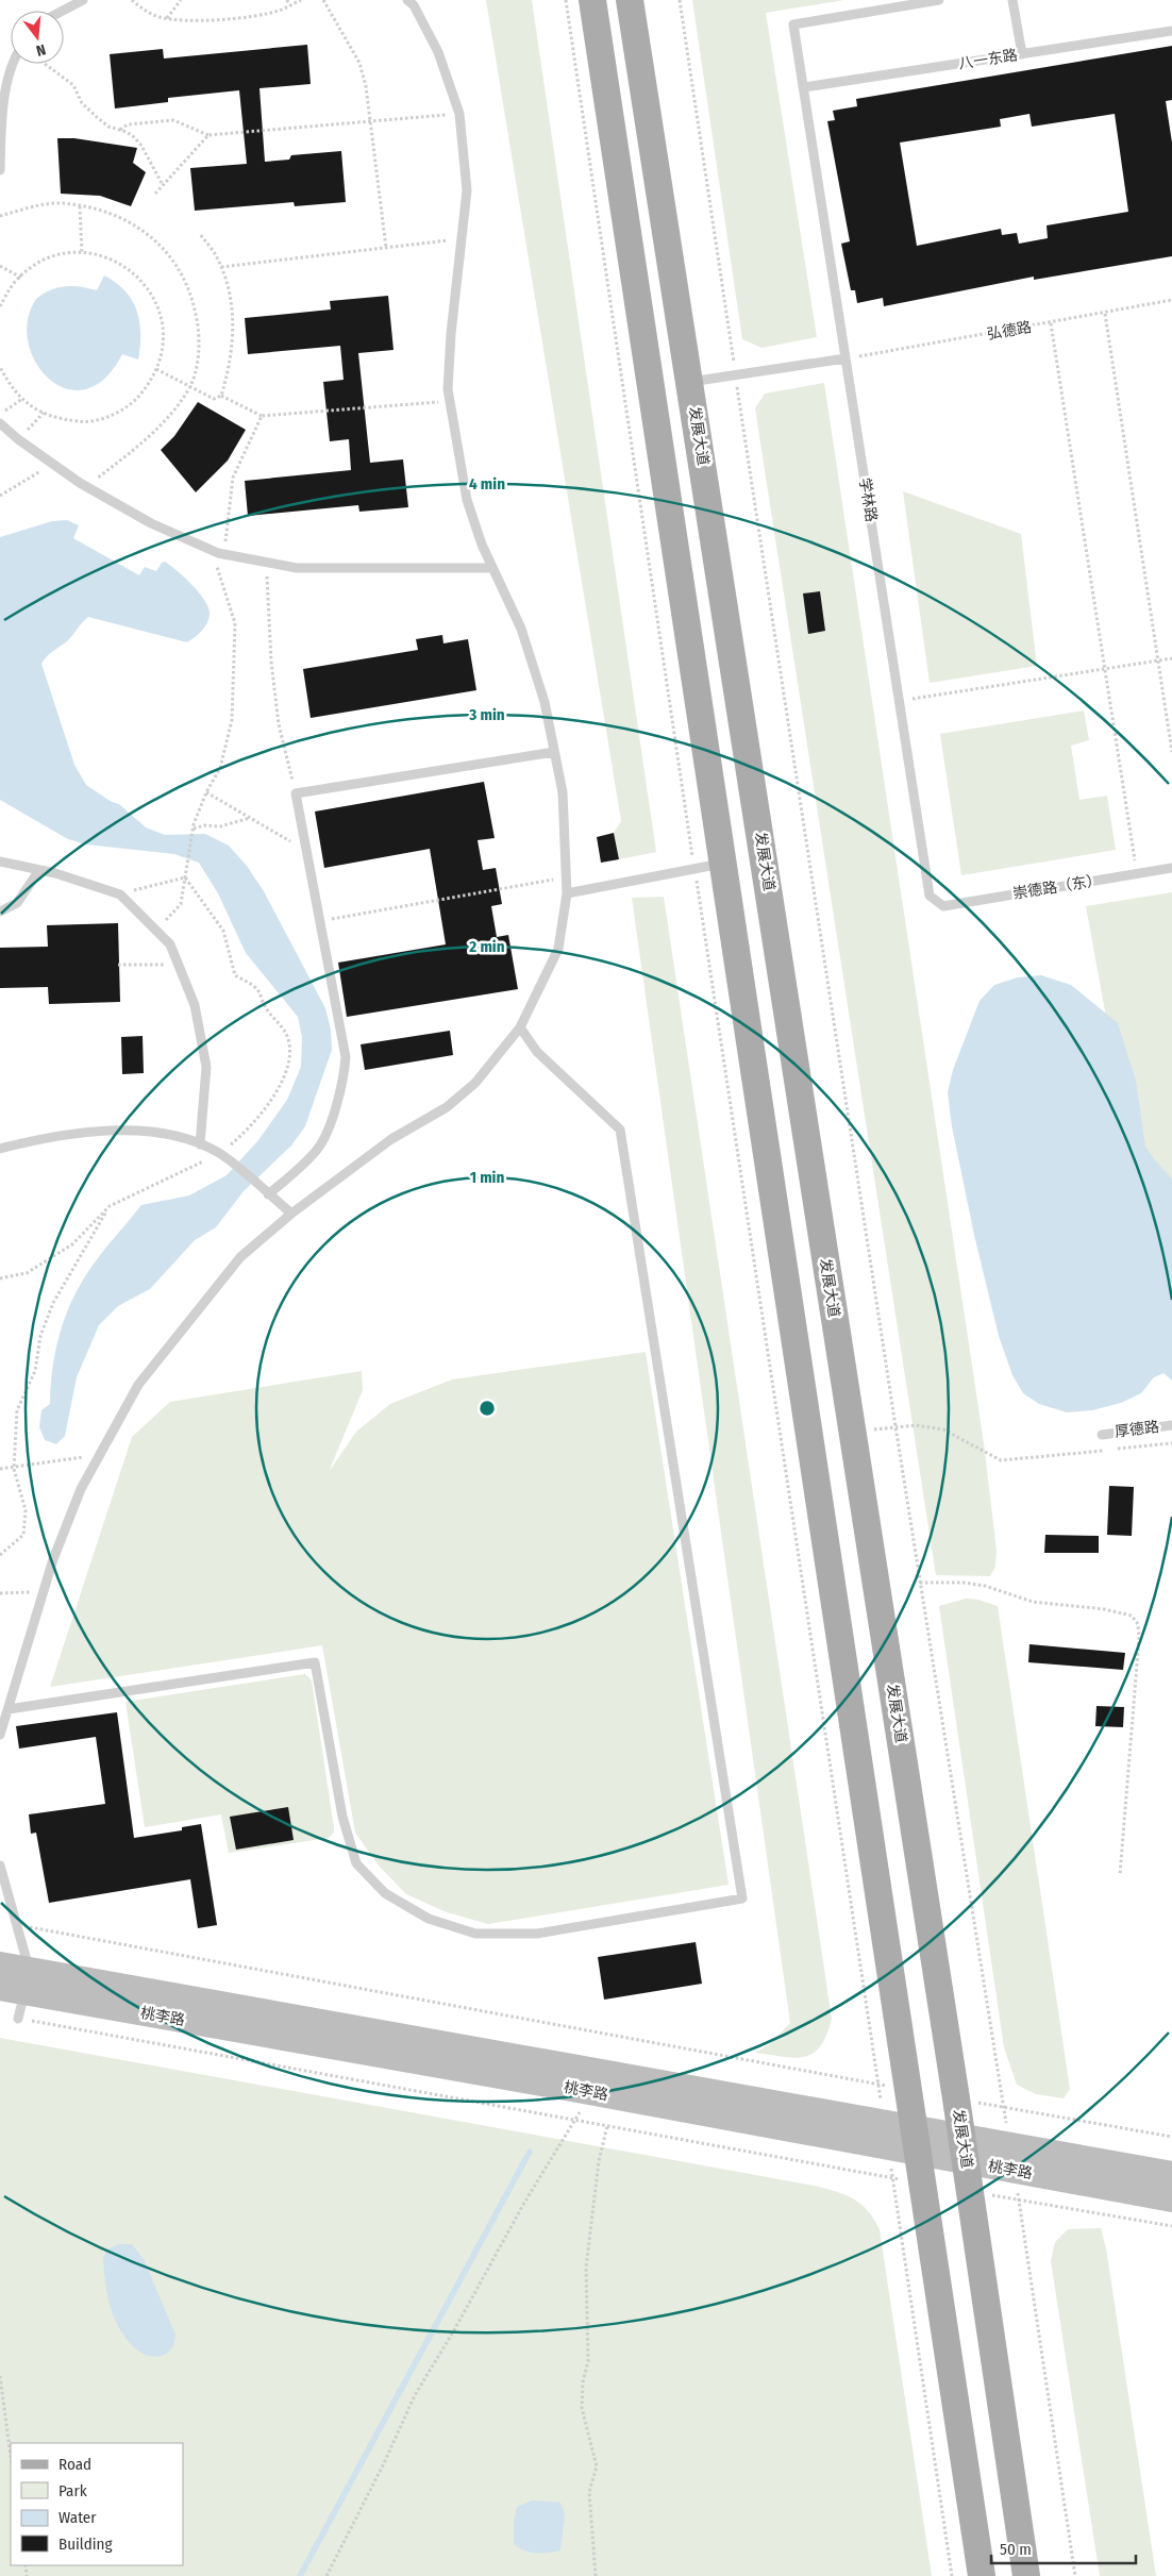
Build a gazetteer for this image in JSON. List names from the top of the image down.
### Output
{
  "streets": {
    "main road": ["发展大道", "桃李路"],
    "lane": [
      "八一东路",
      "学林路",
      "崇德路（东）",
      "厚德路"
    ],
    "path": ["弘德路"]
  },
  "crossings": [
    ["八一东路", "学林路"],
    ["弘德路", "学林路"],
    ["发展大道", "桃李路"],
    ["学林路", "崇德路（东）"]
  ],
  "legend": [
    "Road",
    "Park",
    "Water",
    "Building"
  ],
  "scale_bar": "50 m",
  "north": "bottom",
  "rings": [
    "4 min",
    "3 min",
    "2 min",
    "1 min"
  ]
}
